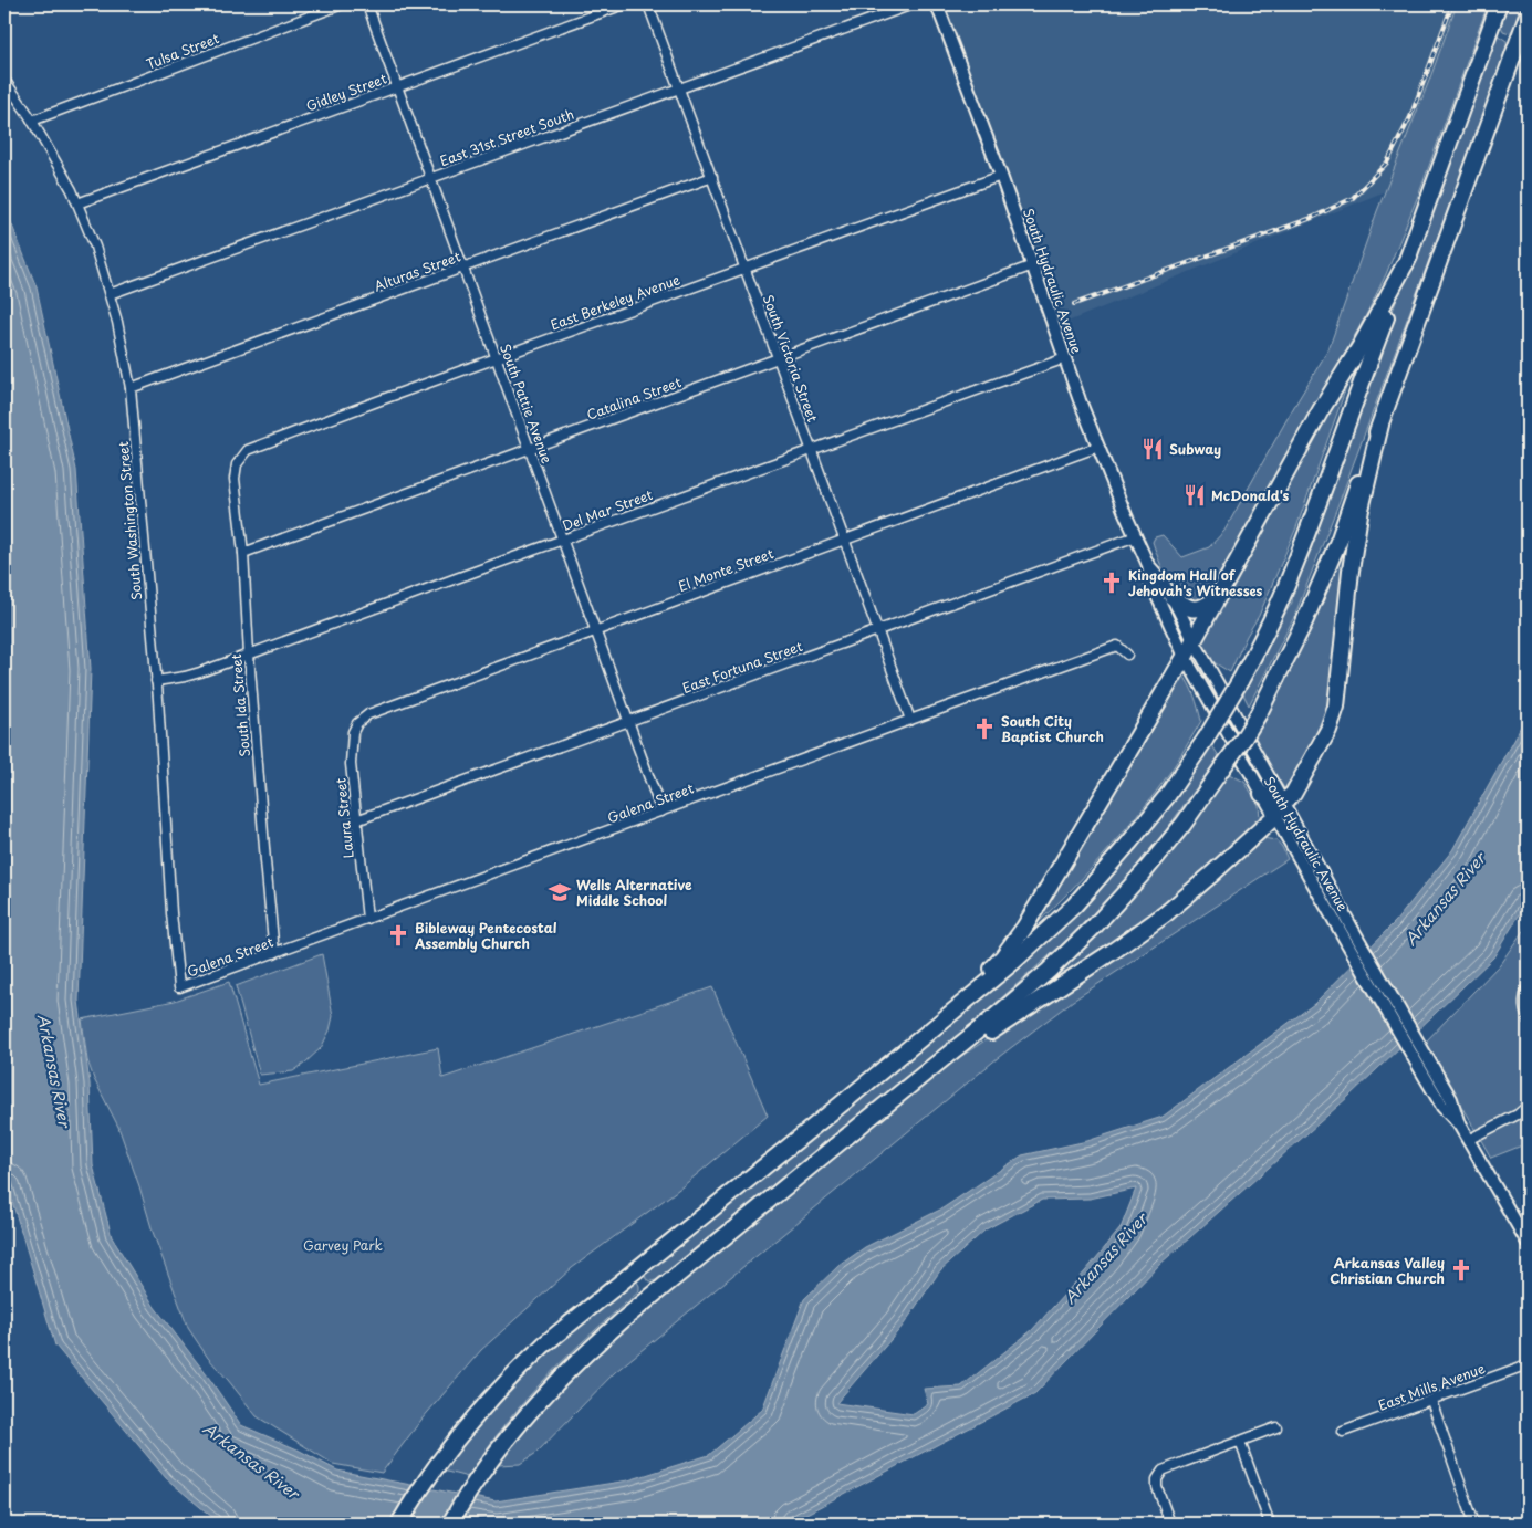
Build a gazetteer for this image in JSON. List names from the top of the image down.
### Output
{
  "streets": {
    "street": [
      "Tulsa Street",
      "Gidley Street",
      "East 31st Street South",
      "Alturas Street",
      "South Hydraulic Avenue",
      "East Berkeley Avenue",
      "South Victoria Street",
      "Catalina Street",
      "South Pattie Avenue",
      "Del Mar Street",
      "South Washington Street",
      "El Monte Street",
      "East Fortuna Street",
      "South Ida Street",
      "Galena Street",
      "Laura Street",
      "East Mills Avenue"
    ]
  },
  "crossings": [
    ["Tulsa Street", "South Washington Street"],
    ["Gidley Street", "South Pattie Avenue"],
    ["Gidley Street", "South Washington Street"],
    ["East 31st Street South", "South Victoria Street"],
    ["East 31st Street South", "South Pattie Avenue"],
    ["East 31st Street South", "South Washington Street"],
    ["Alturas Street", "South Victoria Street"],
    ["Alturas Street", "South Pattie Avenue"],
    ["Alturas Street", "South Washington Street"],
    ["South Hydraulic Avenue", "East Berkeley Avenue"],
    ["South Hydraulic Avenue", "Catalina Street"],
    ["South Hydraulic Avenue", "Del Mar Street"],
    ["South Hydraulic Avenue", "El Monte Street"],
    ["South Hydraulic Avenue", "East Fortuna Street"],
    ["East Berkeley Avenue", "South Victoria Street"],
    ["East Berkeley Avenue", "South Pattie Avenue"],
    ["East Berkeley Avenue", "South Ida Street"],
    ["South Victoria Street", "Catalina Street"],
    ["South Victoria Street", "Del Mar Street"],
    ["South Victoria Street", "El Monte Street"],
    ["South Victoria Street", "East Fortuna Street"],
    ["South Victoria Street", "Galena Street"],
    ["Catalina Street", "South Pattie Avenue"],
    ["Catalina Street", "South Ida Street"],
    ["South Pattie Avenue", "Del Mar Street"],
    ["South Pattie Avenue", "El Monte Street"],
    ["South Pattie Avenue", "East Fortuna Street"],
    ["South Pattie Avenue", "Galena Street"],
    ["Del Mar Street", "South Washington Street"],
    ["Del Mar Street", "South Ida Street"],
    ["South Washington Street", "Galena Street"],
    ["El Monte Street", "Laura Street"],
    ["East Fortuna Street", "Laura Street"],
    ["South Ida Street", "Galena Street"],
    ["Galena Street", "Laura Street"]
  ],
  "water": ["Arkansas River"],
  "parks": ["Garvey Park"],
  "places": {
    "restaurant": ["Subway", "McDonald's"],
    "church": [
      "Kingdom Hall of Jehovah's Witnesses",
      "South City Baptist Church",
      "Bibleway Pentecostal Assembly Church",
      "Arkansas Valley Christian Church"
    ],
    "school or university": ["Wells Alternative Middle School"]
  }
}
